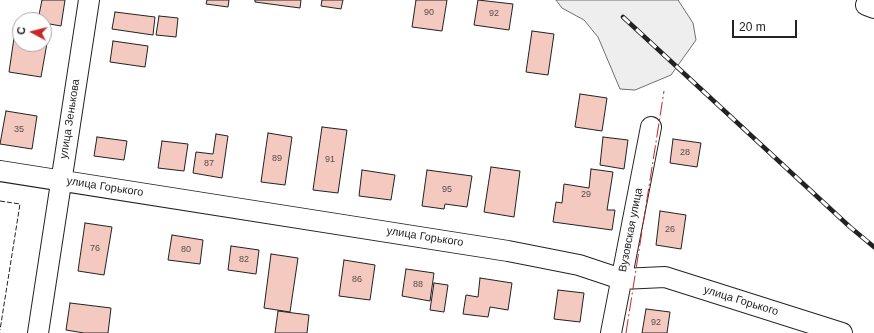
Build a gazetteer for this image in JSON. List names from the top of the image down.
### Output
{
  "streets": {
    "street": ["улица Зенькова", "улица Горького", "Вузовская улица"]
  },
  "crossings": [
    ["улица Зенькова", "улица Горького"],
    ["улица Горького", "Вузовская улица"]
  ],
  "house_numbers": [
    "90",
    "92",
    "35",
    "28",
    "89",
    "91",
    "87",
    "95",
    "29",
    "26",
    "76",
    "80",
    "82",
    "86",
    "88",
    "92"
  ],
  "scale_bar": "20 m",
  "north": "left"
}
